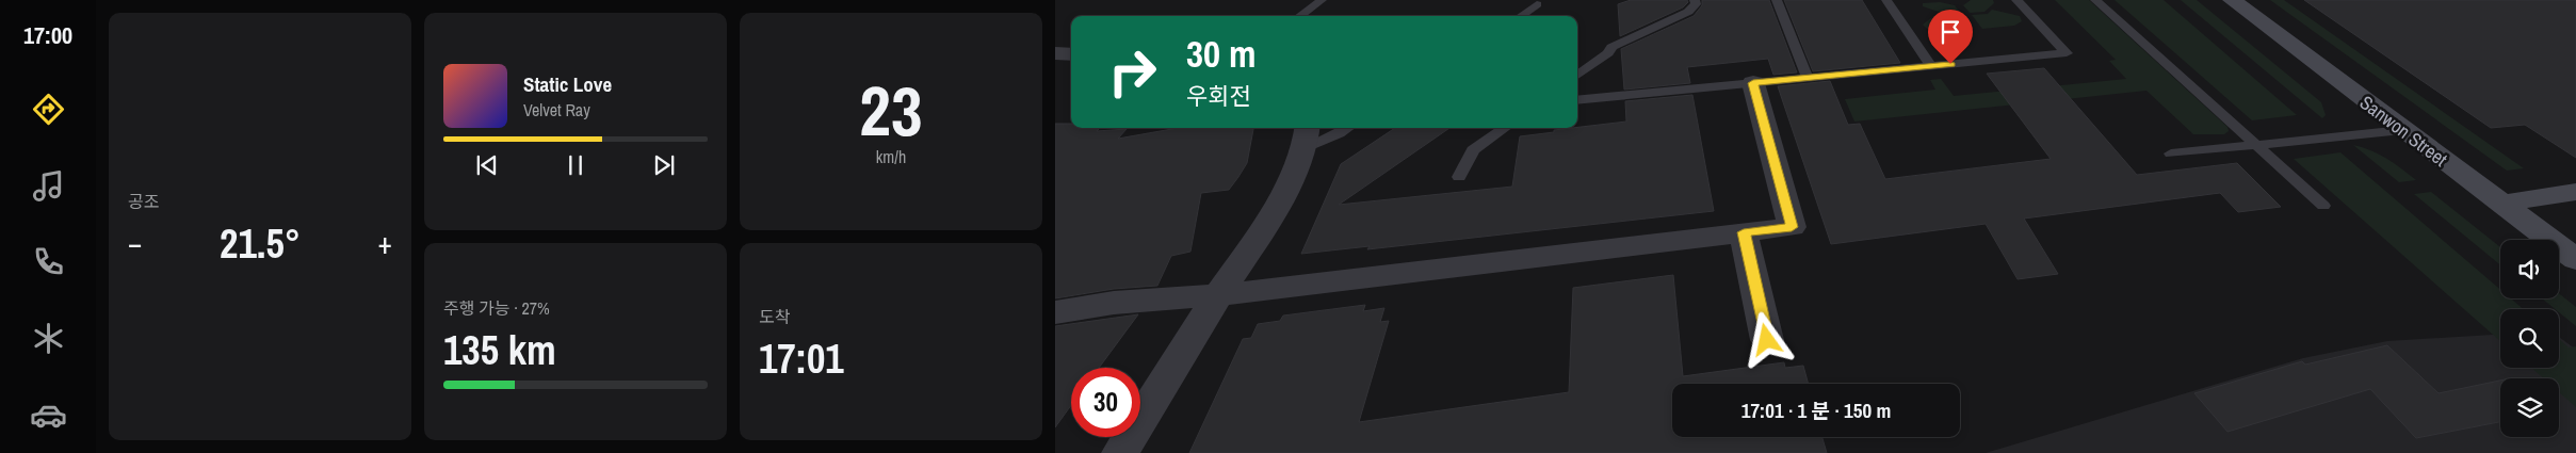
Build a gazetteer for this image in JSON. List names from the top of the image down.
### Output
{
  "streets": {
    "main road": ["Sanwon Street"]
  },
  "page": {
    "tabs": "17:00",
    "tile": [
      "공조",
      ["23", "km/h"],
      ["주행 가능 · 27%", "135 km"],
      ["도착", "17:01"]
    ],
    "turn": ["30 m", "우회전"],
    "song": ["Static Love", "Velvet Ray"],
    "heat": ["−", "21.5°", "+"],
    "limit": "30",
    "trip": "17:01 · 1 분 · 150 m"
  }
}
